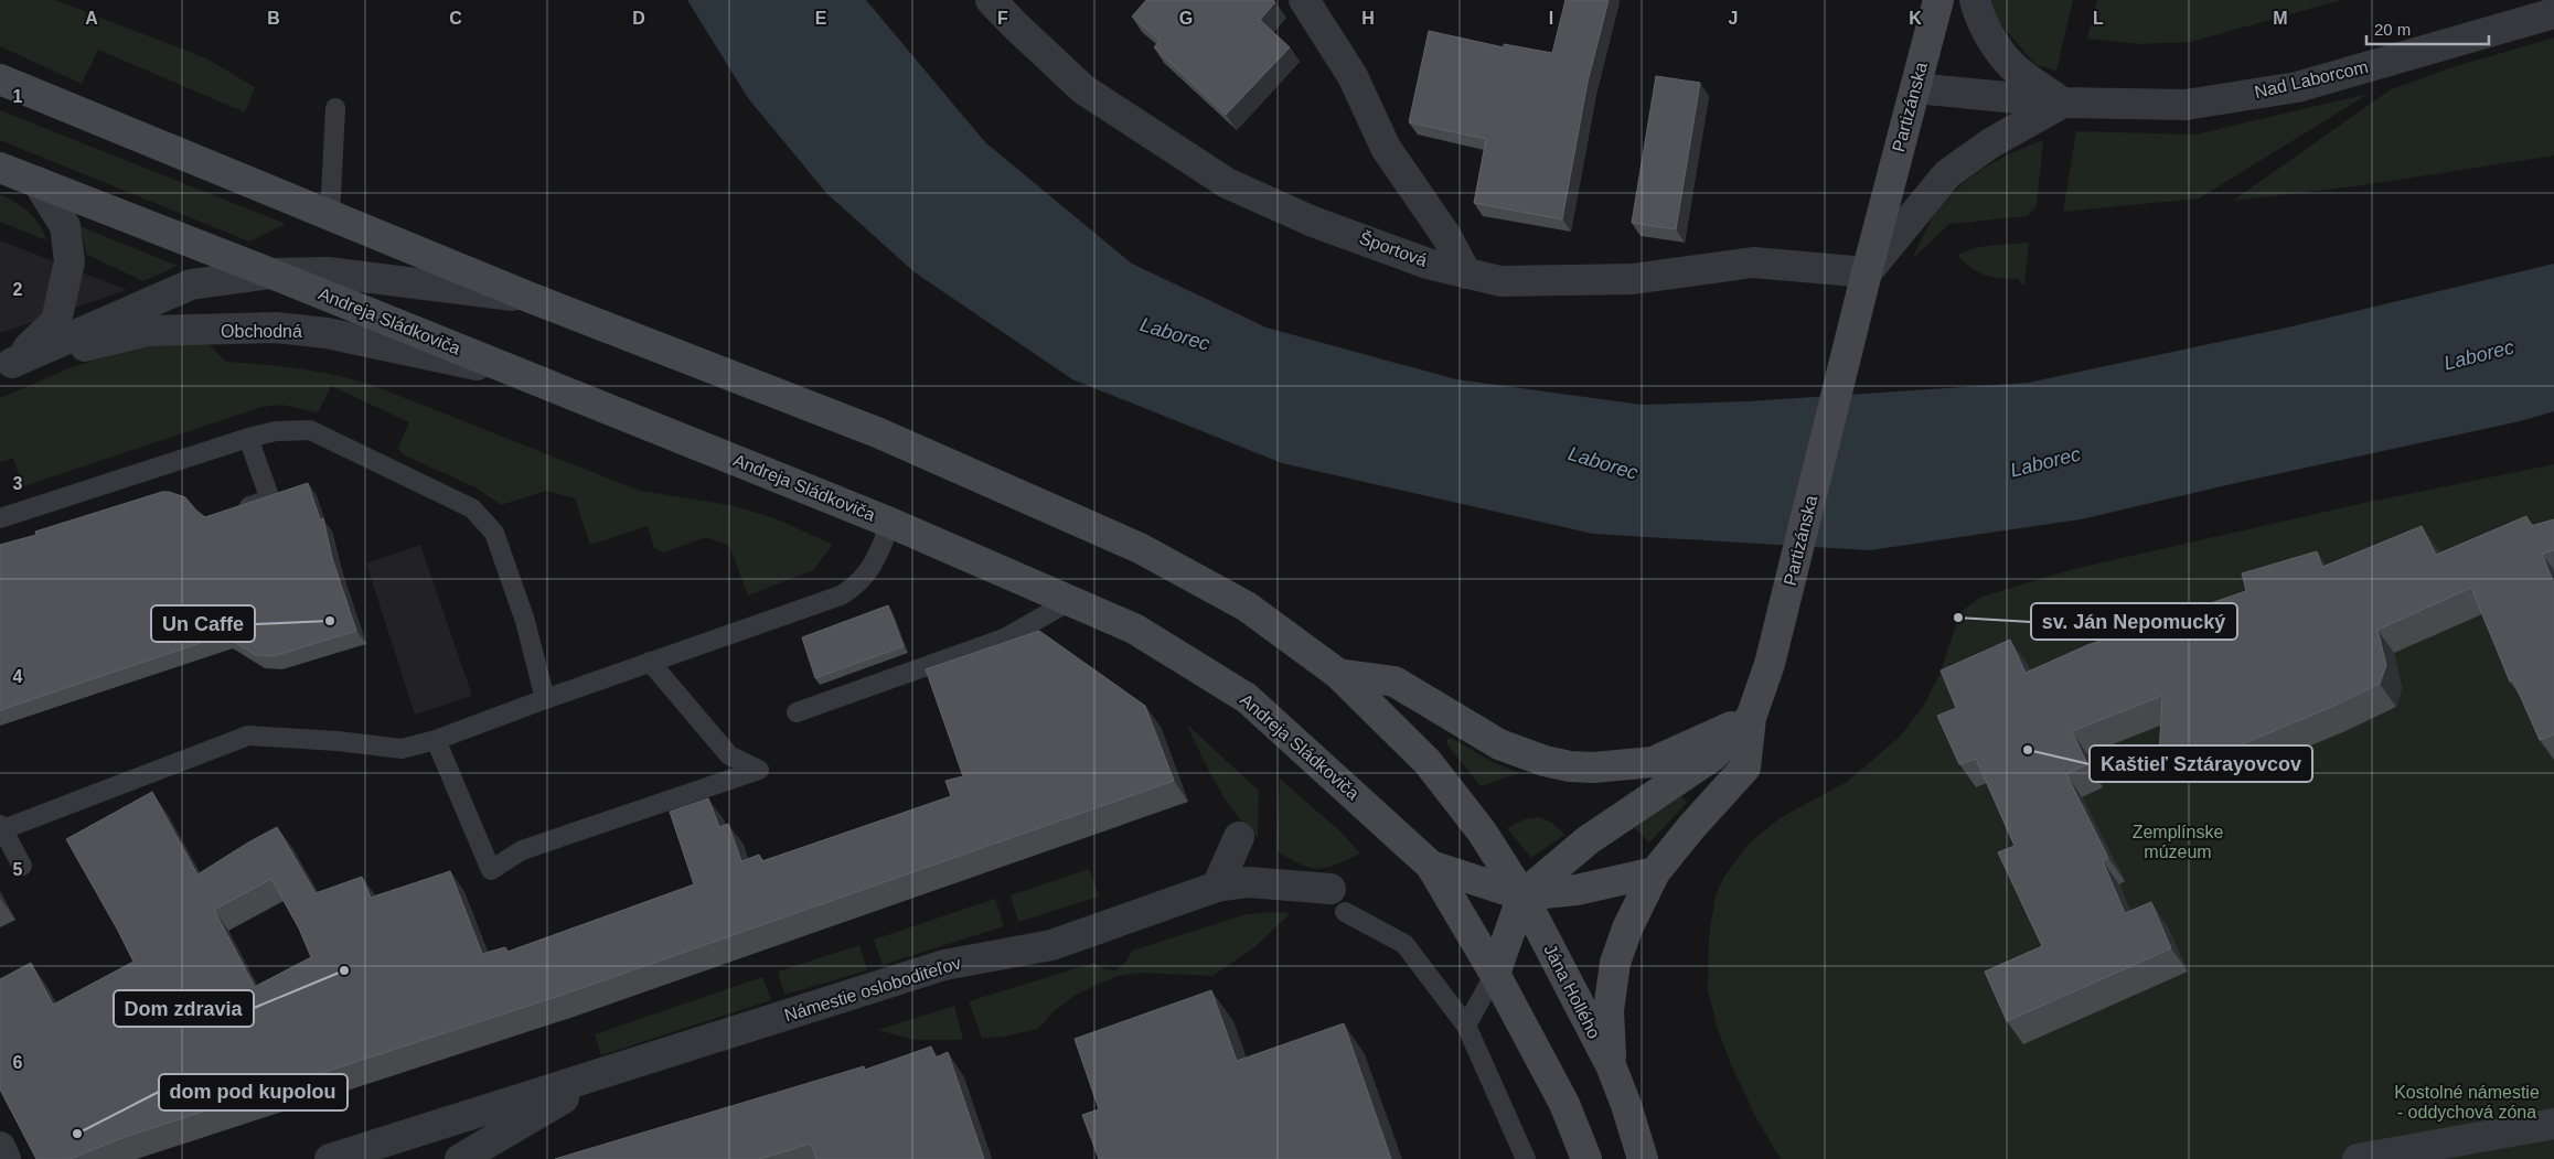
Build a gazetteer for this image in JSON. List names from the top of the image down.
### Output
{
  "streets": {
    "street": [
      "Nad Laborcom",
      "Partizánska",
      "Športová",
      "Andreja Sládkoviča",
      "Obchodná",
      "Námestie osloboditeľov",
      "Jána Hollého"
    ]
  },
  "crossings": [
    ["Nad Laborcom", "Partizánska"],
    ["Partizánska", "Športová"],
    ["Partizánska", "Jána Hollého"],
    ["Andreja Sládkoviča", "Obchodná"]
  ],
  "water": ["Laborec"],
  "parks": ["Zemplínske múzeum", "Kostolné námestie - oddychová zóna"],
  "places": [
    "sv. Ján Nepomucký",
    "Un Caffe",
    "Kaštieľ Sztárayovcov",
    "Dom zdravia",
    "dom pod kupolou"
  ],
  "scale_bar": "20 m",
  "grid": {
    "columns": [
      "A",
      "B",
      "C",
      "D",
      "E",
      "F",
      "G",
      "H",
      "I",
      "J",
      "K",
      "L",
      "M"
    ],
    "rows": [
      "1",
      "2",
      "3",
      "4",
      "5",
      "6"
    ]
  }
}
